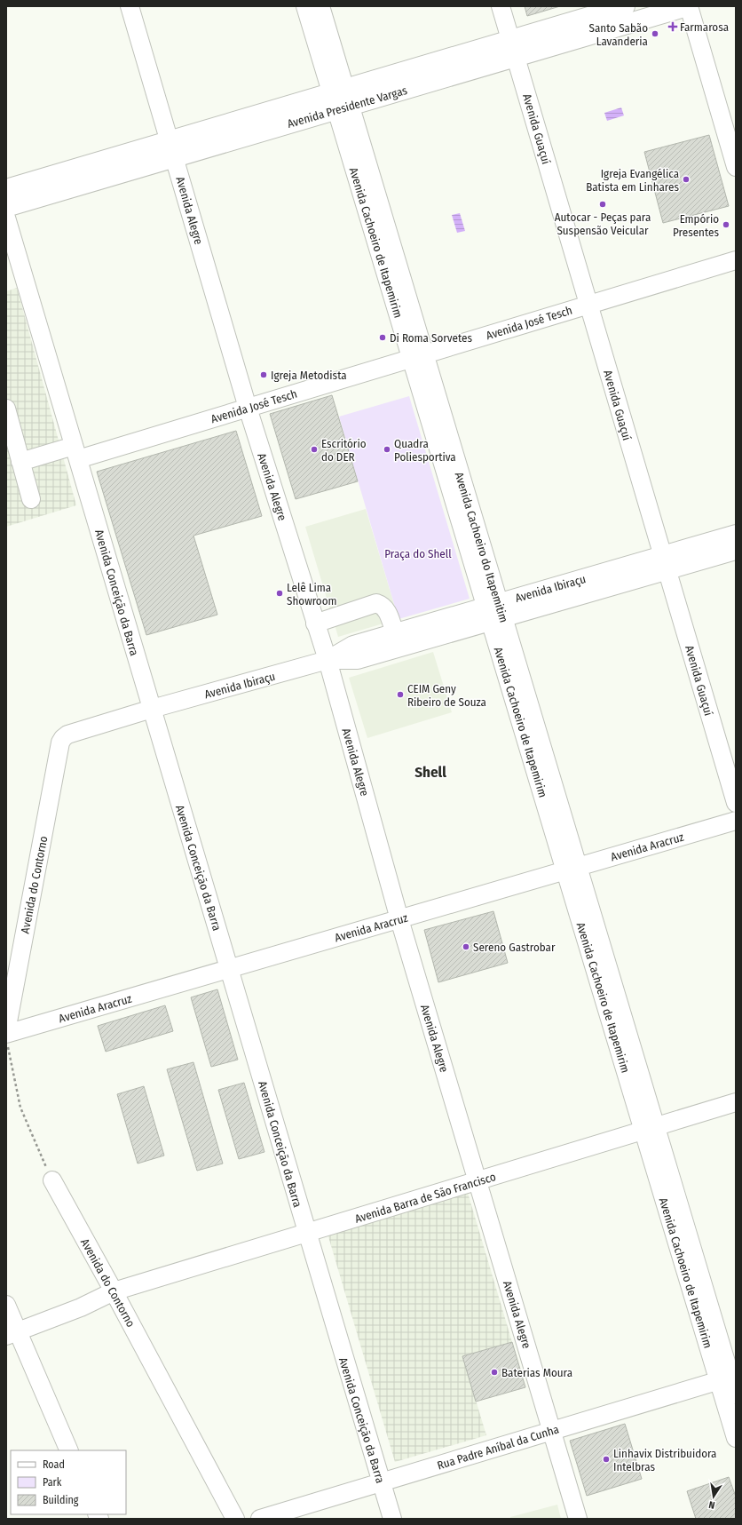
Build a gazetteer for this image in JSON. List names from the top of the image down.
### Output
{
  "streets": {
    "main road": ["Avenida Presidente Vargas"],
    "street": [
      "Avenida Guaçuí",
      "Avenida Alegre",
      "Avenida Cachoeiro de Itapemirim",
      "Avenida José Tesch",
      "Avenida Ibiraçu",
      "Avenida Conceição da Barra",
      "Avenida Aracruz",
      "Avenida do Contorno",
      "Avenida Barra de São Francisco",
      "Rua Padre Aníbal da Cunha"
    ]
  },
  "crossings": [
    ["Avenida Presidente Vargas", "Avenida Guaçuí"],
    ["Avenida Presidente Vargas", "Avenida Alegre"],
    ["Avenida Presidente Vargas", "Avenida Cachoeiro de Itapemirim"],
    ["Avenida Guaçuí", "Avenida José Tesch"],
    ["Avenida Guaçuí", "Avenida Ibiraçu"],
    ["Avenida Alegre", "Avenida José Tesch"],
    ["Avenida Alegre", "Avenida Ibiraçu"],
    ["Avenida Alegre", "Avenida Aracruz"],
    ["Avenida Alegre", "Avenida Barra de São Francisco"],
    ["Avenida Alegre", "Rua Padre Aníbal da Cunha"],
    ["Avenida Cachoeiro de Itapemirim", "Avenida José Tesch"],
    ["Avenida Cachoeiro de Itapemirim", "Avenida Ibiraçu"],
    ["Avenida Cachoeiro de Itapemirim", "Avenida Aracruz"],
    ["Avenida Cachoeiro de Itapemirim", "Avenida Barra de São Francisco"],
    ["Avenida Cachoeiro de Itapemirim", "Rua Padre Aníbal da Cunha"],
    ["Avenida José Tesch", "Avenida Conceição da Barra"],
    ["Avenida Ibiraçu", "Avenida Conceição da Barra"],
    ["Avenida Ibiraçu", "Avenida do Contorno"],
    ["Avenida Conceição da Barra", "Avenida Aracruz"],
    ["Avenida Conceição da Barra", "Avenida Barra de São Francisco"],
    ["Avenida Conceição da Barra", "Rua Padre Aníbal da Cunha"],
    ["Avenida Aracruz", "Avenida do Contorno"],
    ["Avenida do Contorno", "Avenida Barra de São Francisco"]
  ],
  "districts": ["Shell"],
  "parks": ["Praça do Shell"],
  "places": {
    "health": ["Farmarosa"],
    "other": [
      "Santo Sabão Lavanderia",
      "Igreja Evangélica Batista em Linhares",
      "Autocar - Peças para Suspensão Veicular",
      "Empório Presentes",
      "Di Roma Sorvetes",
      "Igreja Metodista",
      "Escritório do DER",
      "Quadra Poliesportiva",
      "Lelê Lima Showroom",
      "CEIM Geny Ribeiro de Souza",
      "Sereno Gastrobar",
      "Baterias Moura",
      "Linhavix Distribuidora Intelbras"
    ]
  },
  "legend": ["Road", "Park", "Building"],
  "north": "bottom"
}
